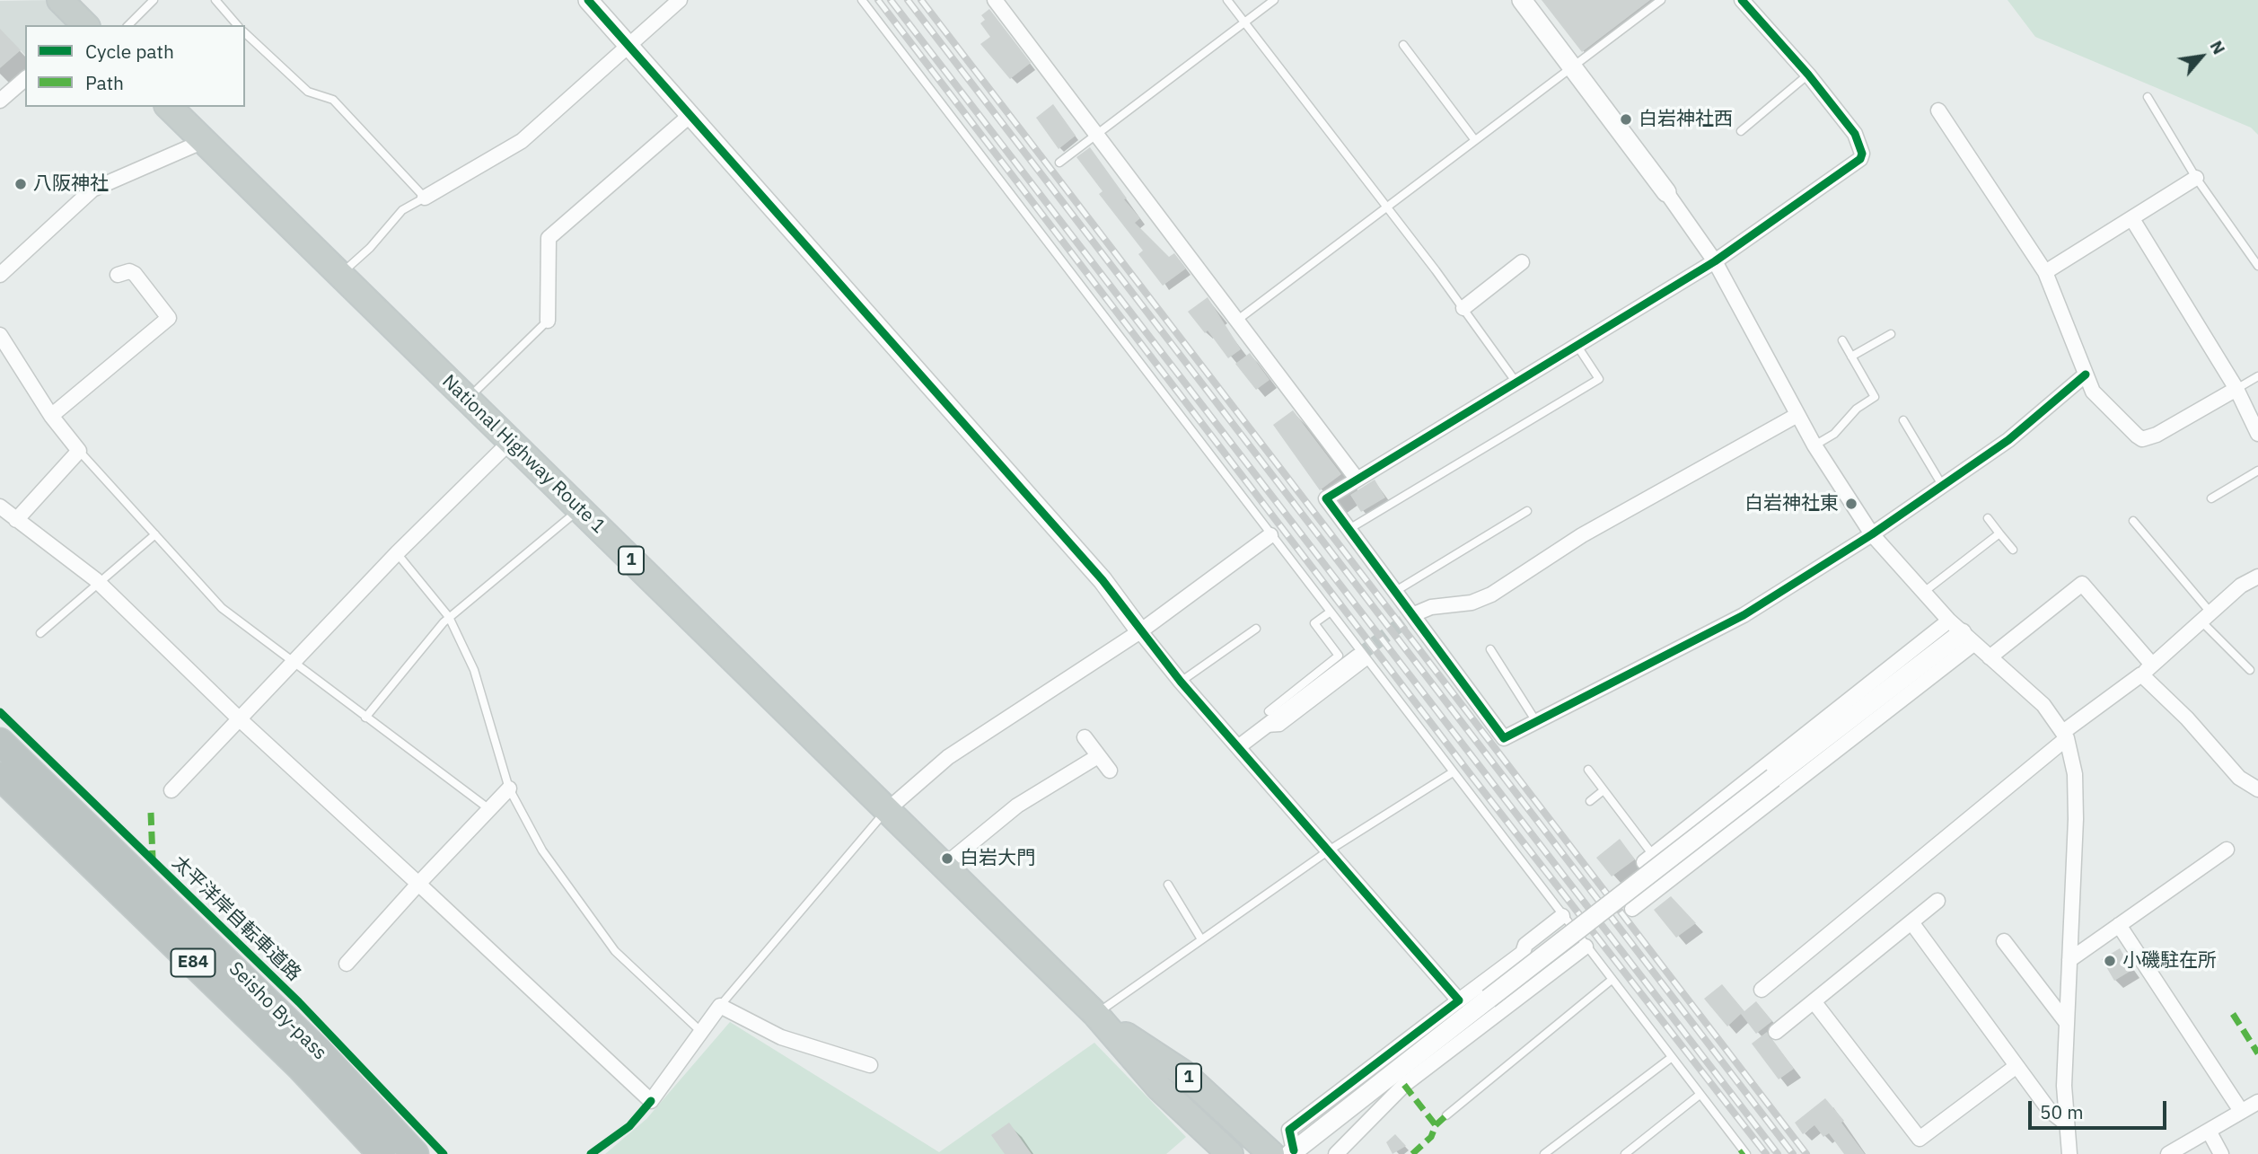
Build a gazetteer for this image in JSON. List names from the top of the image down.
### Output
{
  "streets": {
    "highway": [
      "National Highway Route 1",
      "1",
      "E84",
      "Seisho By-pass"
    ],
    "cycle path": ["太平洋岸自転車道路"]
  },
  "places": [
    "白岩神社西",
    "八阪神社",
    "白岩神社東",
    "白岩大門",
    "小磯駐在所"
  ],
  "legend": ["Cycle path", "Path"],
  "scale_bar": "50 m",
  "north": "top right"
}
